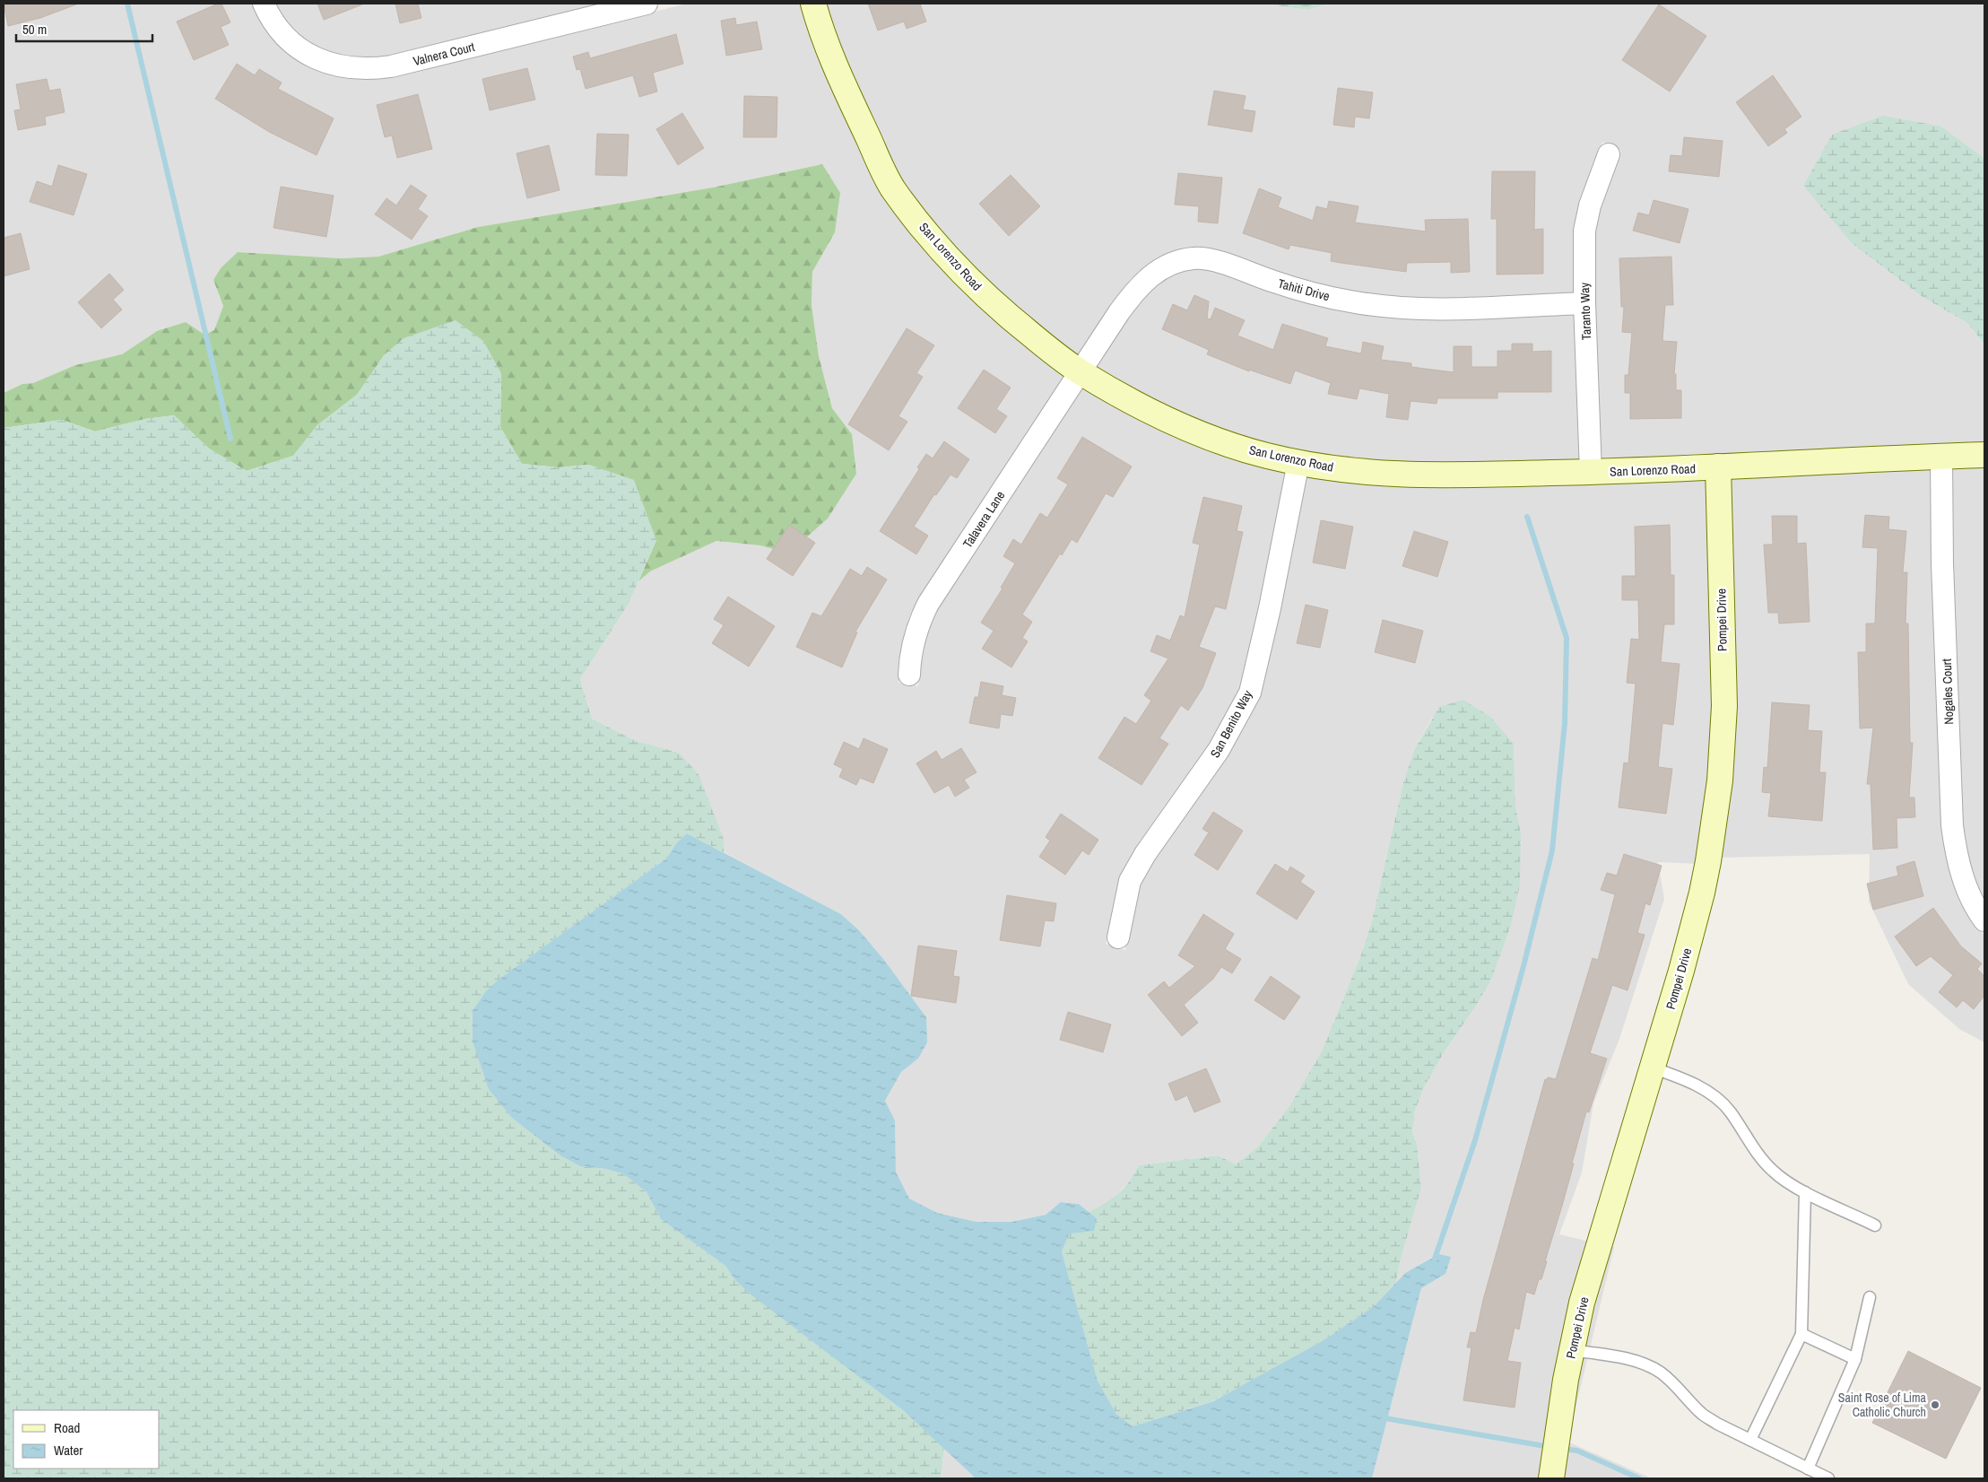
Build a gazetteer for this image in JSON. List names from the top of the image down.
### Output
{
  "streets": {
    "street": [
      "Valnera Court",
      "San Lorenzo Road",
      "Tahiti Drive",
      "Taranto Way",
      "Talavera Lane",
      "Pompei Drive",
      "Nogales Court",
      "San Benito Way"
    ]
  },
  "crossings": [
    ["San Lorenzo Road", "Tahiti Drive"],
    ["San Lorenzo Road", "Taranto Way"],
    ["San Lorenzo Road", "Talavera Lane"],
    ["San Lorenzo Road", "Pompei Drive"],
    ["San Lorenzo Road", "Nogales Court"],
    ["San Lorenzo Road", "San Benito Way"],
    ["Tahiti Drive", "Taranto Way"],
    ["Tahiti Drive", "Talavera Lane"]
  ],
  "places": ["Saint Rose of Lima Catholic Church"],
  "legend": ["Road", "Water"],
  "scale_bar": "50 m"
}
